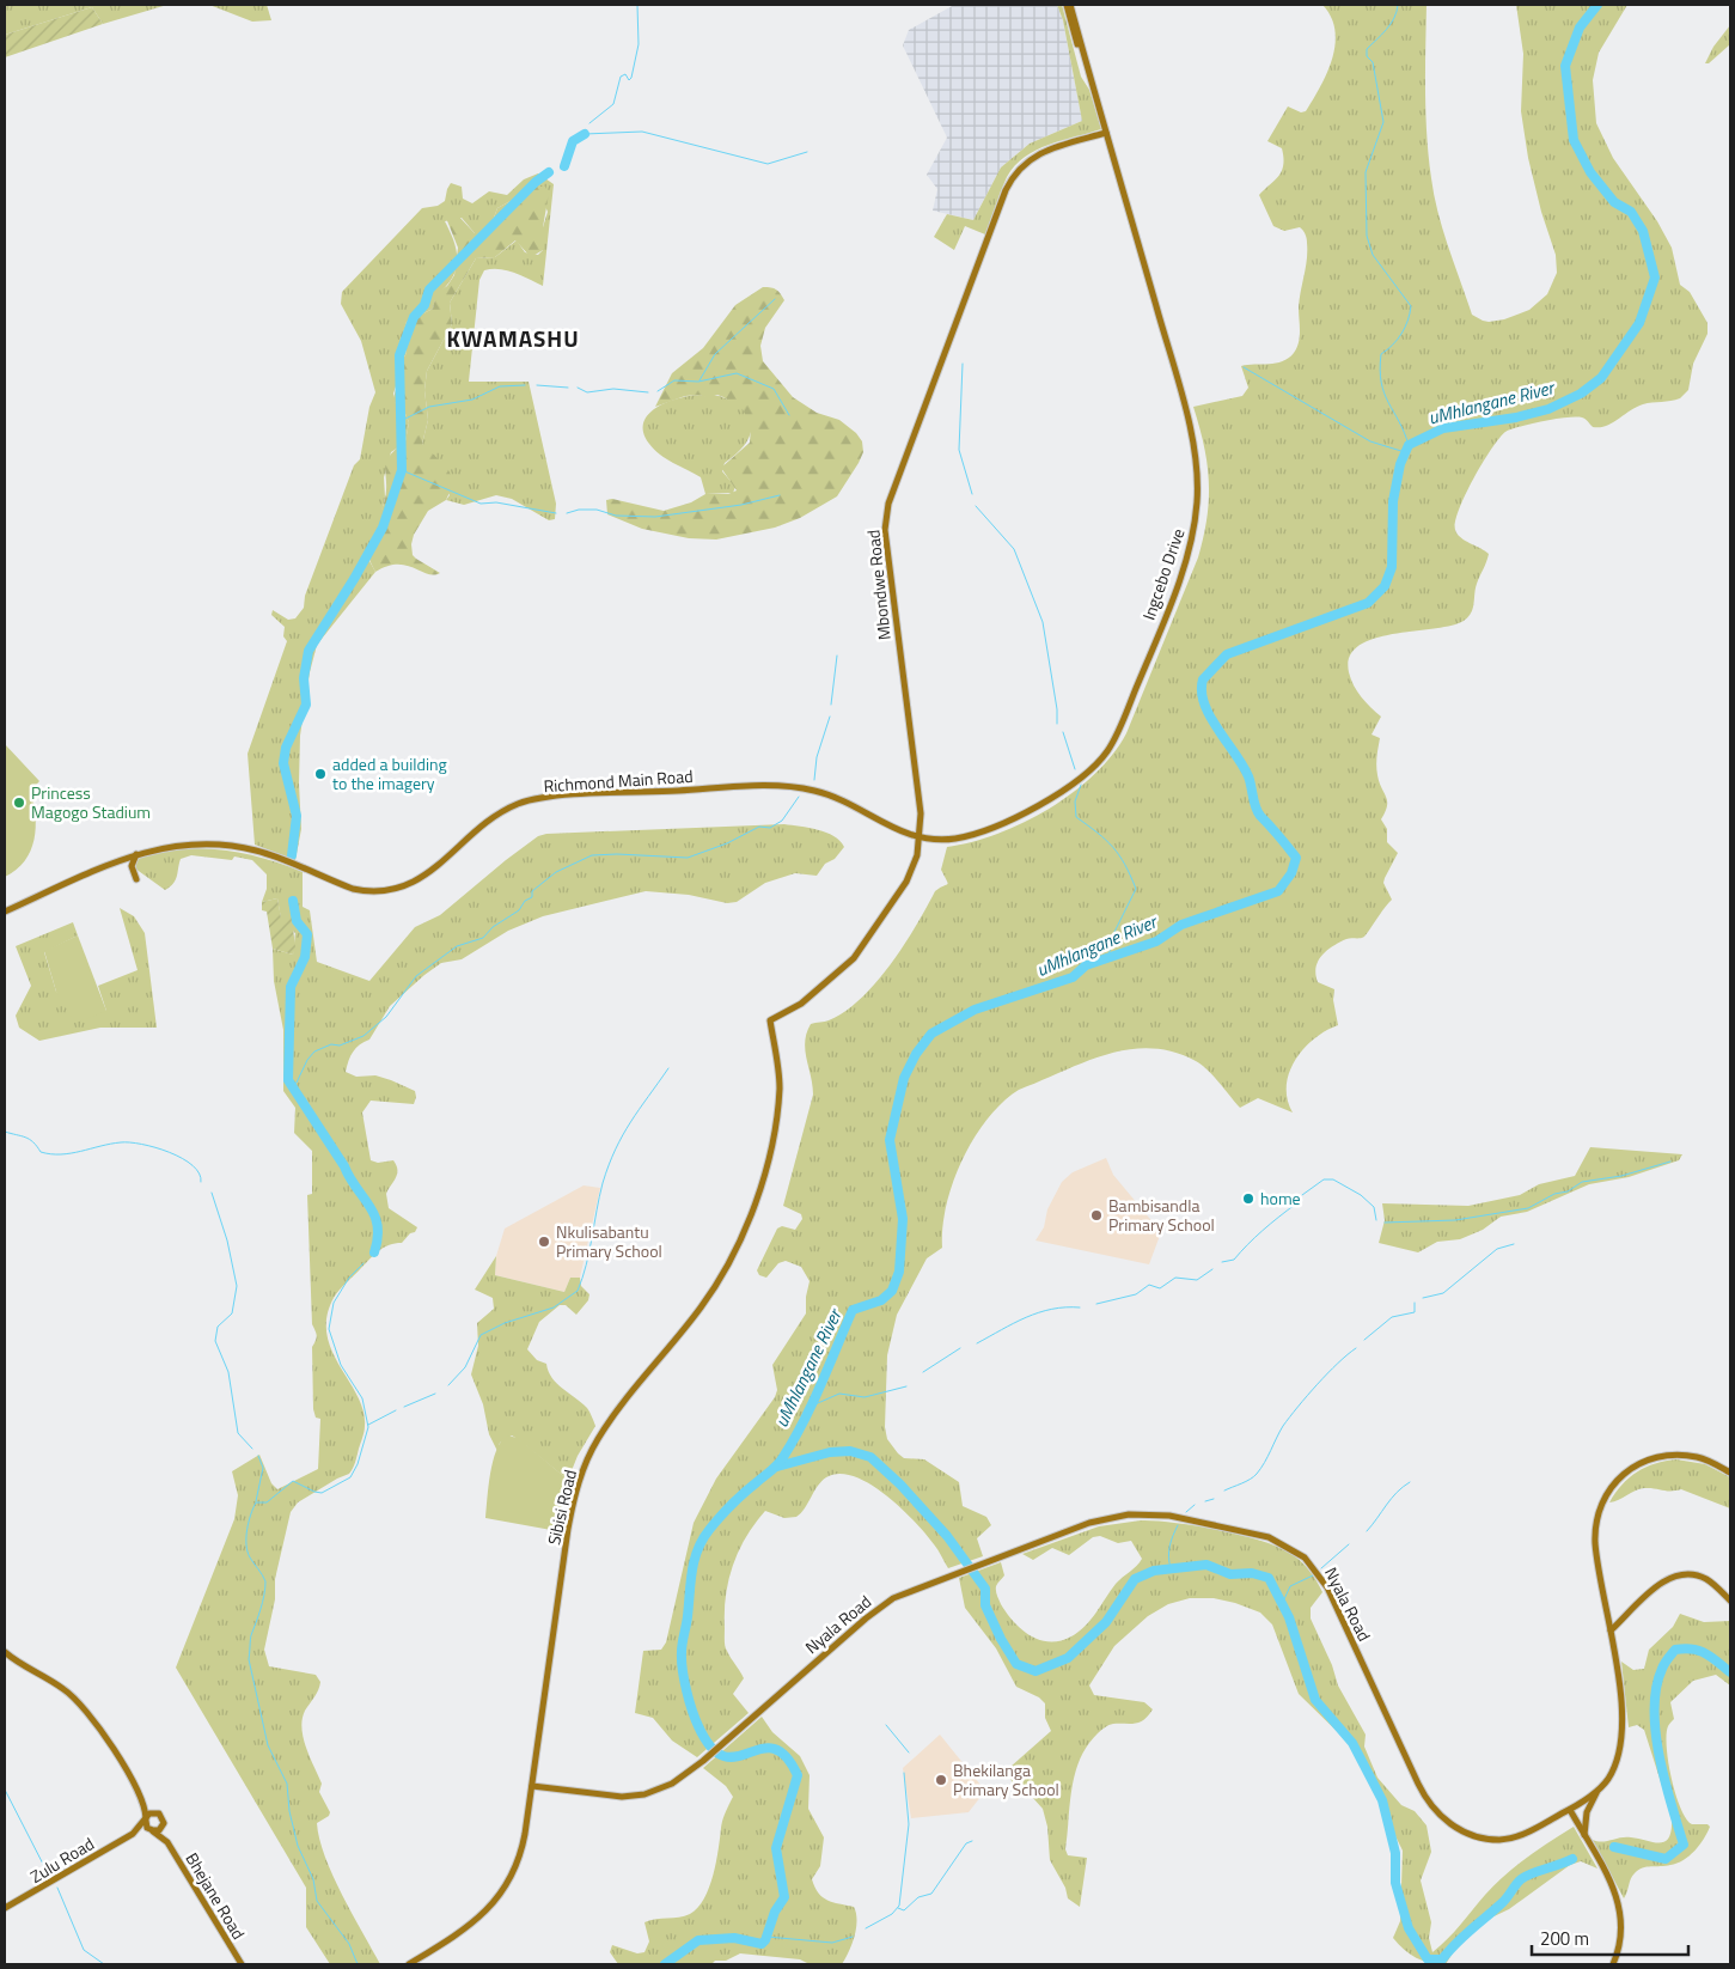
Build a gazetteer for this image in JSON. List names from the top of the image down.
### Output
{
  "streets": {
    "street": [
      "Ingcebo Drive",
      "Mbondwe Road",
      "Richmond Main Road",
      "Sibisi Road",
      "Nyala Road",
      "Zulu Road",
      "Bhejane Road"
    ]
  },
  "crossings": [
    ["Ingcebo Drive", "Mbondwe Road"],
    ["Ingcebo Drive", "Richmond Main Road"],
    ["Mbondwe Road", "Richmond Main Road"],
    ["Mbondwe Road", "Sibisi Road"],
    ["Sibisi Road", "Nyala Road"],
    ["Zulu Road", "Bhejane Road"]
  ],
  "districts": ["KWAMASHU"],
  "water": ["uMhlangane River"],
  "places": [
    "added a building to the imagery",
    "Princess Magogo Stadium",
    "home",
    "Bambisandla Primary School",
    "Nkulisabantu Primary School",
    "Bhekilanga Primary School"
  ],
  "scale_bar": "200 m"
}
